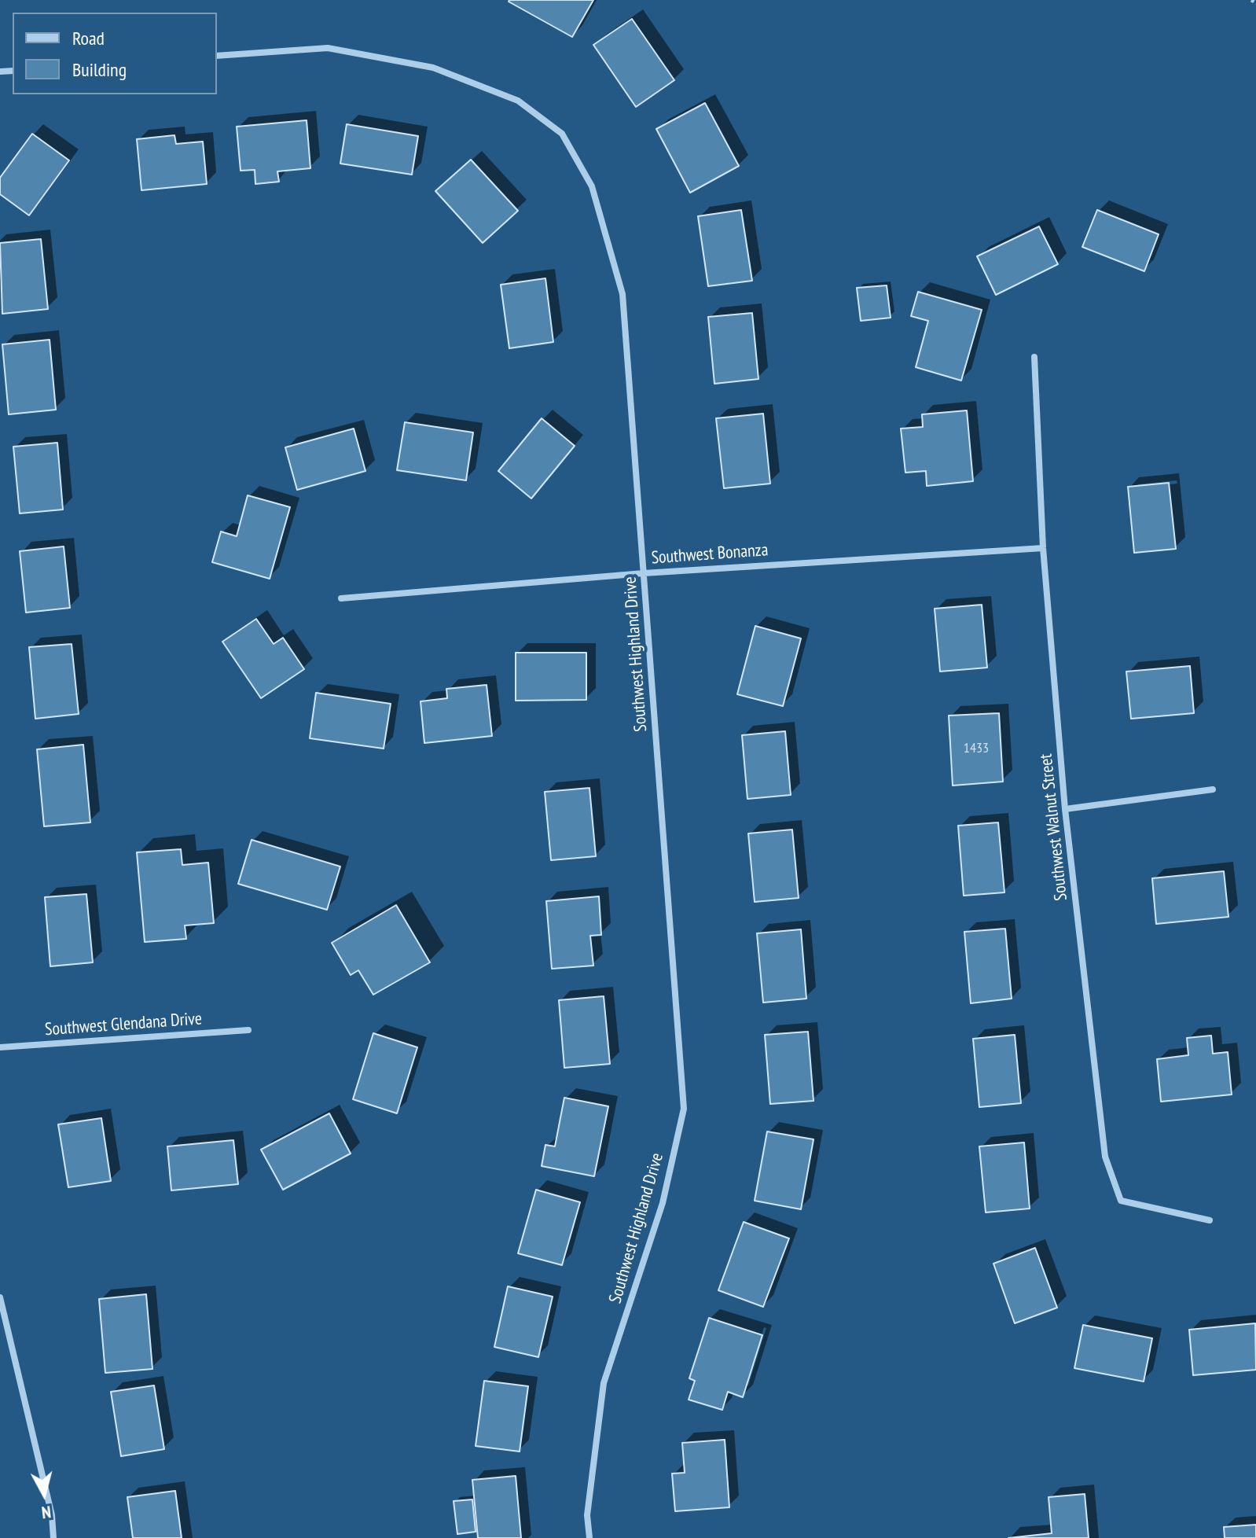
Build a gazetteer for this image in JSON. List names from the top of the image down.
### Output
{
  "streets": {
    "street": [
      "Southwest Bonanza",
      "Southwest Highland Drive",
      "Southwest Walnut Street",
      "Southwest Glendana Drive"
    ]
  },
  "crossings": [
    ["Southwest Bonanza", "Southwest Highland Drive"],
    ["Southwest Bonanza", "Southwest Walnut Street"]
  ],
  "house_numbers": ["1433"],
  "legend": ["Road", "Building"],
  "north": "bottom"
}
